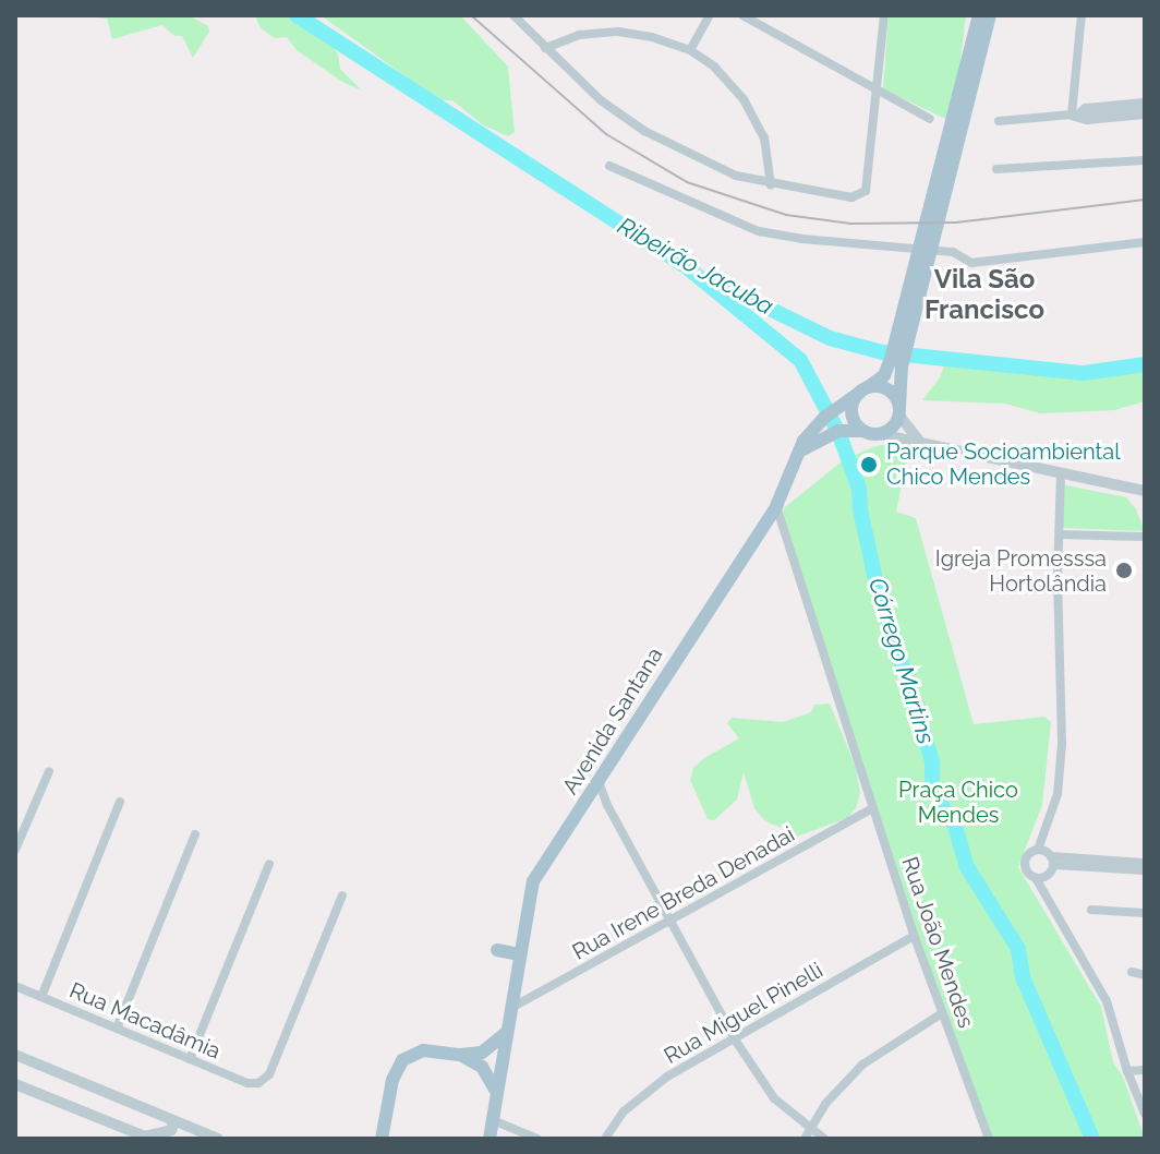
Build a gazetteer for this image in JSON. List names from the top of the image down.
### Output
{
  "streets": {
    "main road": ["Avenida Santana"],
    "street": [
      "Rua Irene Breda Denadai",
      "Rua João Mendes",
      "Rua Miguel Pinelli",
      "Rua Macadâmia"
    ]
  },
  "crossings": [
    ["Avenida Santana", "Rua Irene Breda Denadai"],
    ["Avenida Santana", "Rua João Mendes"],
    ["Rua Irene Breda Denadai", "Rua João Mendes"],
    ["Rua João Mendes", "Rua Miguel Pinelli"]
  ],
  "districts": ["Vila São Francisco"],
  "water": ["Ribeirão Jacuba", "Córrego Martins"],
  "parks": ["Praça Chico Mendes"],
  "places": ["Parque Socioambiental Chico Mendes", "Igreja Promesssa Hortolândia"]
}
